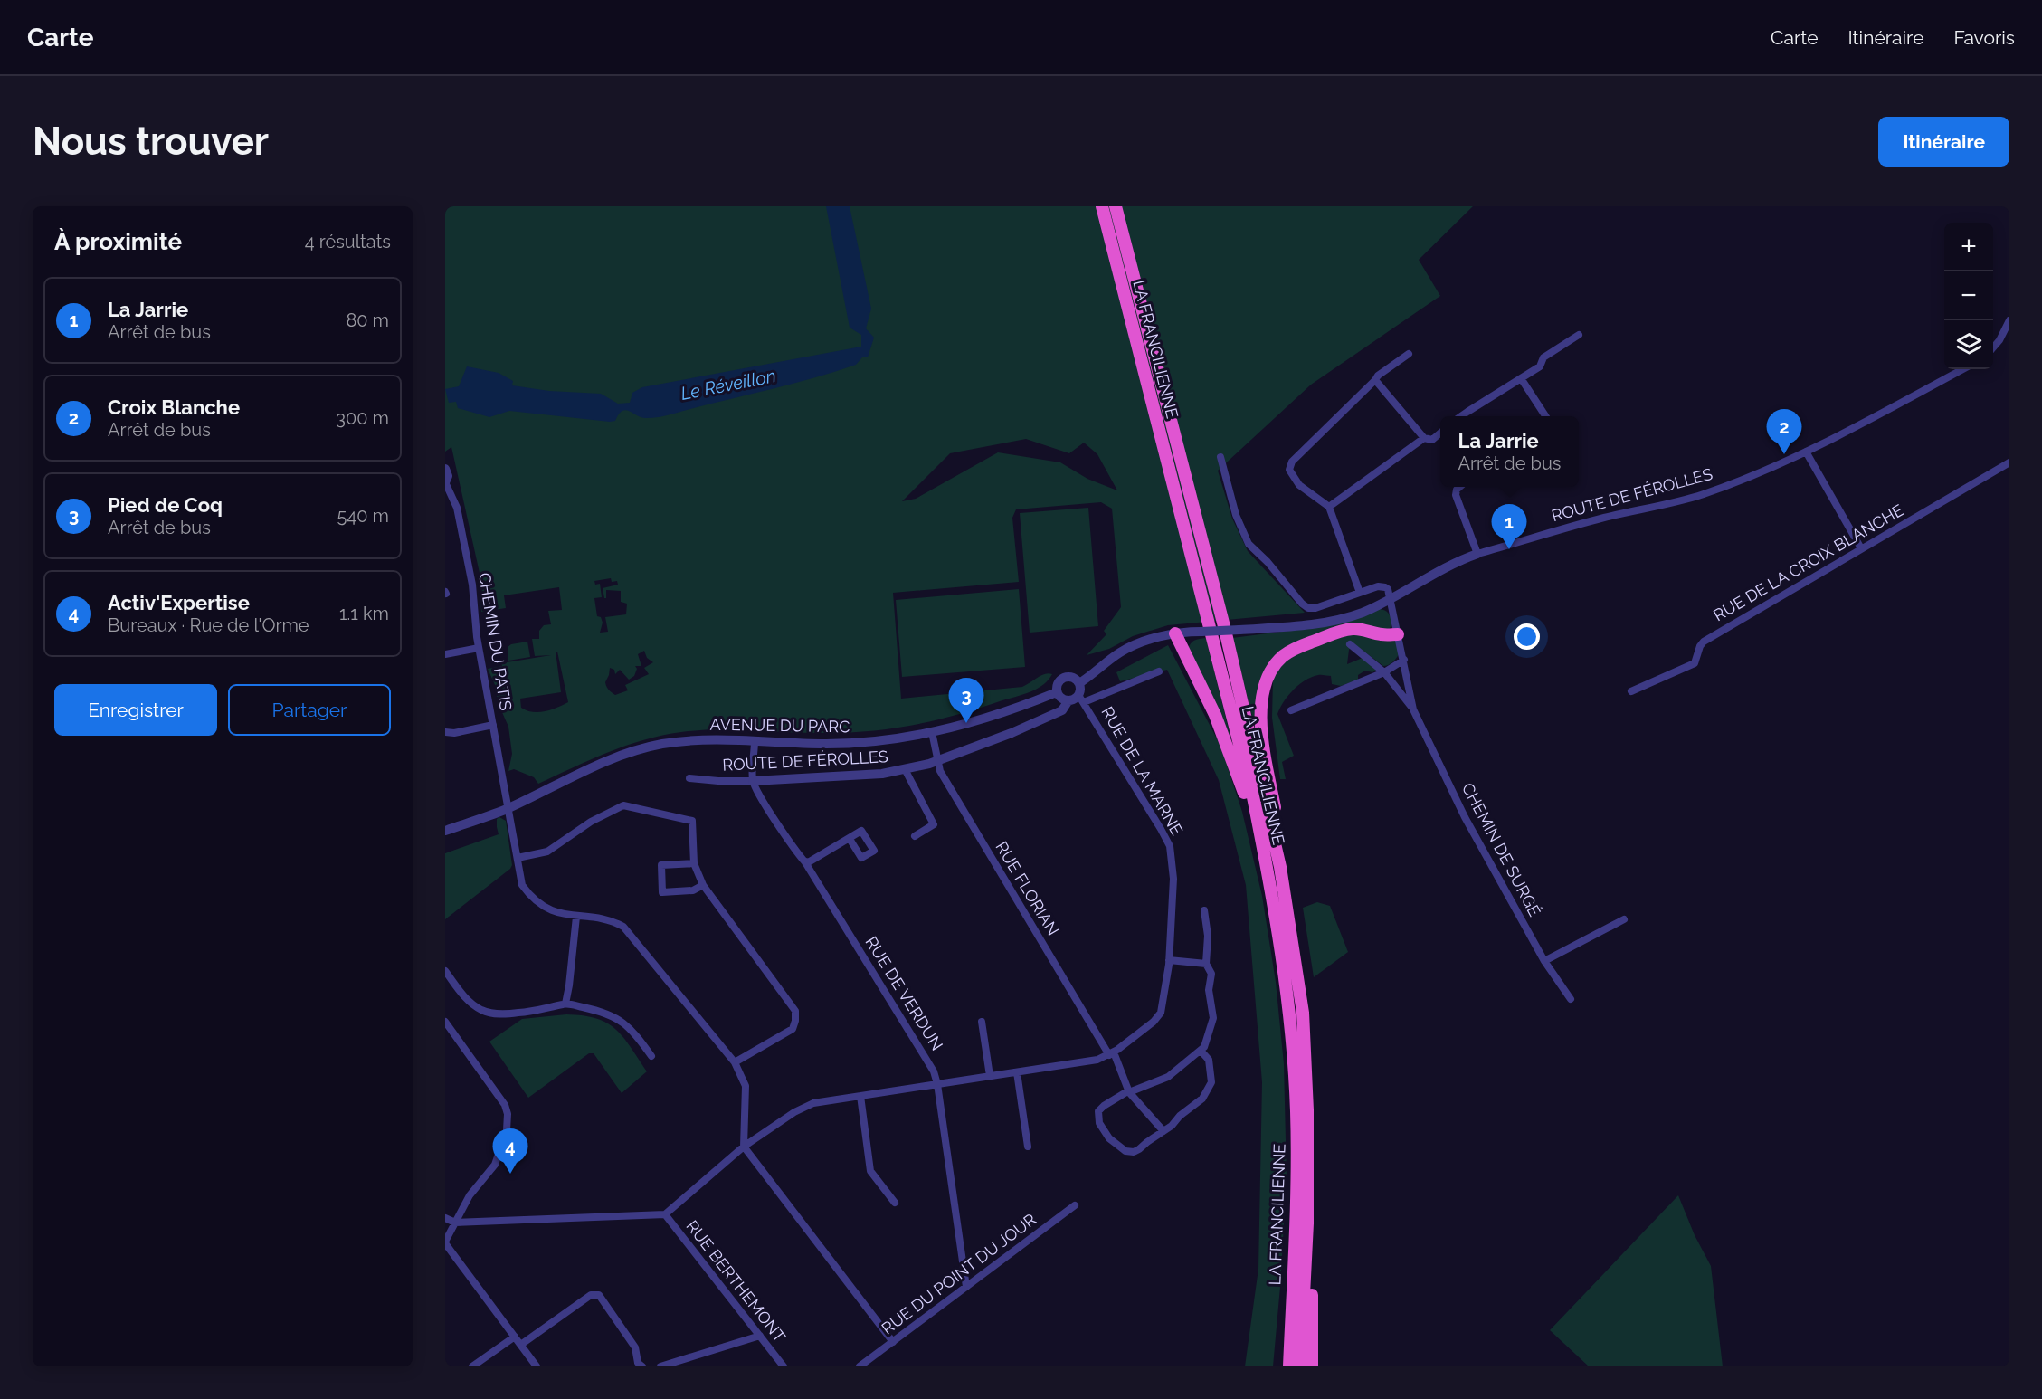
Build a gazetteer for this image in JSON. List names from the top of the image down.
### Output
{
  "streets": {
    "highway": ["LA FRANCILIENNE"],
    "street": [
      "ROUTE DE FÉROLLES",
      "RUE DE LA CROIX BLANCHE",
      "CHEMIN DU PATIS",
      "AVENUE DU PARC",
      "RUE DE LA MARNE",
      "CHEMIN DE SURGÉ",
      "RUE FLORIAN",
      "RUE DE VERDUN",
      "RUE DU POINT DU JOUR",
      "RUE BERTHEMONT"
    ]
  },
  "crossings": [
    ["ROUTE DE FÉROLLES", "AVENUE DU PARC"],
    ["ROUTE DE FÉROLLES", "RUE DE LA MARNE"],
    ["ROUTE DE FÉROLLES", "CHEMIN DE SURGÉ"],
    ["ROUTE DE FÉROLLES", "RUE FLORIAN"],
    ["ROUTE DE FÉROLLES", "RUE DE VERDUN"],
    ["CHEMIN DU PATIS", "AVENUE DU PARC"],
    ["CHEMIN DU PATIS", "RUE DE LA MARNE"],
    ["AVENUE DU PARC", "RUE DE LA MARNE"],
    ["AVENUE DU PARC", "RUE FLORIAN"],
    ["RUE DE LA MARNE", "RUE FLORIAN"],
    ["RUE DE LA MARNE", "RUE DE VERDUN"],
    ["RUE DE LA MARNE", "RUE BERTHEMONT"],
    ["RUE DE VERDUN", "RUE DU POINT DU JOUR"]
  ],
  "water": ["Le Réveillon"],
  "page": {
    "header": "Carte",
    "nav": ["Carte", "Itinéraire", "Favoris"],
    "buttons": [
      "Itinéraire",
      ["Enregistrer", "Partager"]
    ],
    "title": "Nous trouver",
    "heading": ["À proximité", "4 résultats"],
    "map_buttons": ["+", "−"],
    "list": [
      {
        "mark": "1",
        "name": "La Jarrie",
        "note": "Arrêt de bus",
        "value": "80 m"
      },
      {
        "mark": "2",
        "name": "Croix Blanche",
        "note": "Arrêt de bus",
        "value": "300 m"
      },
      {
        "mark": "3",
        "name": "Pied de Coq",
        "note": "Arrêt de bus",
        "value": "540 m"
      },
      {
        "mark": "4",
        "name": "Activ'Expertise",
        "note": "Bureaux · Rue de l'Orme",
        "value": "1.1 km"
      }
    ],
    "pins": [
      "2",
      "1",
      "3",
      "4"
    ],
    "popup": ["La Jarrie", "Arrêt de bus"]
  }
}
